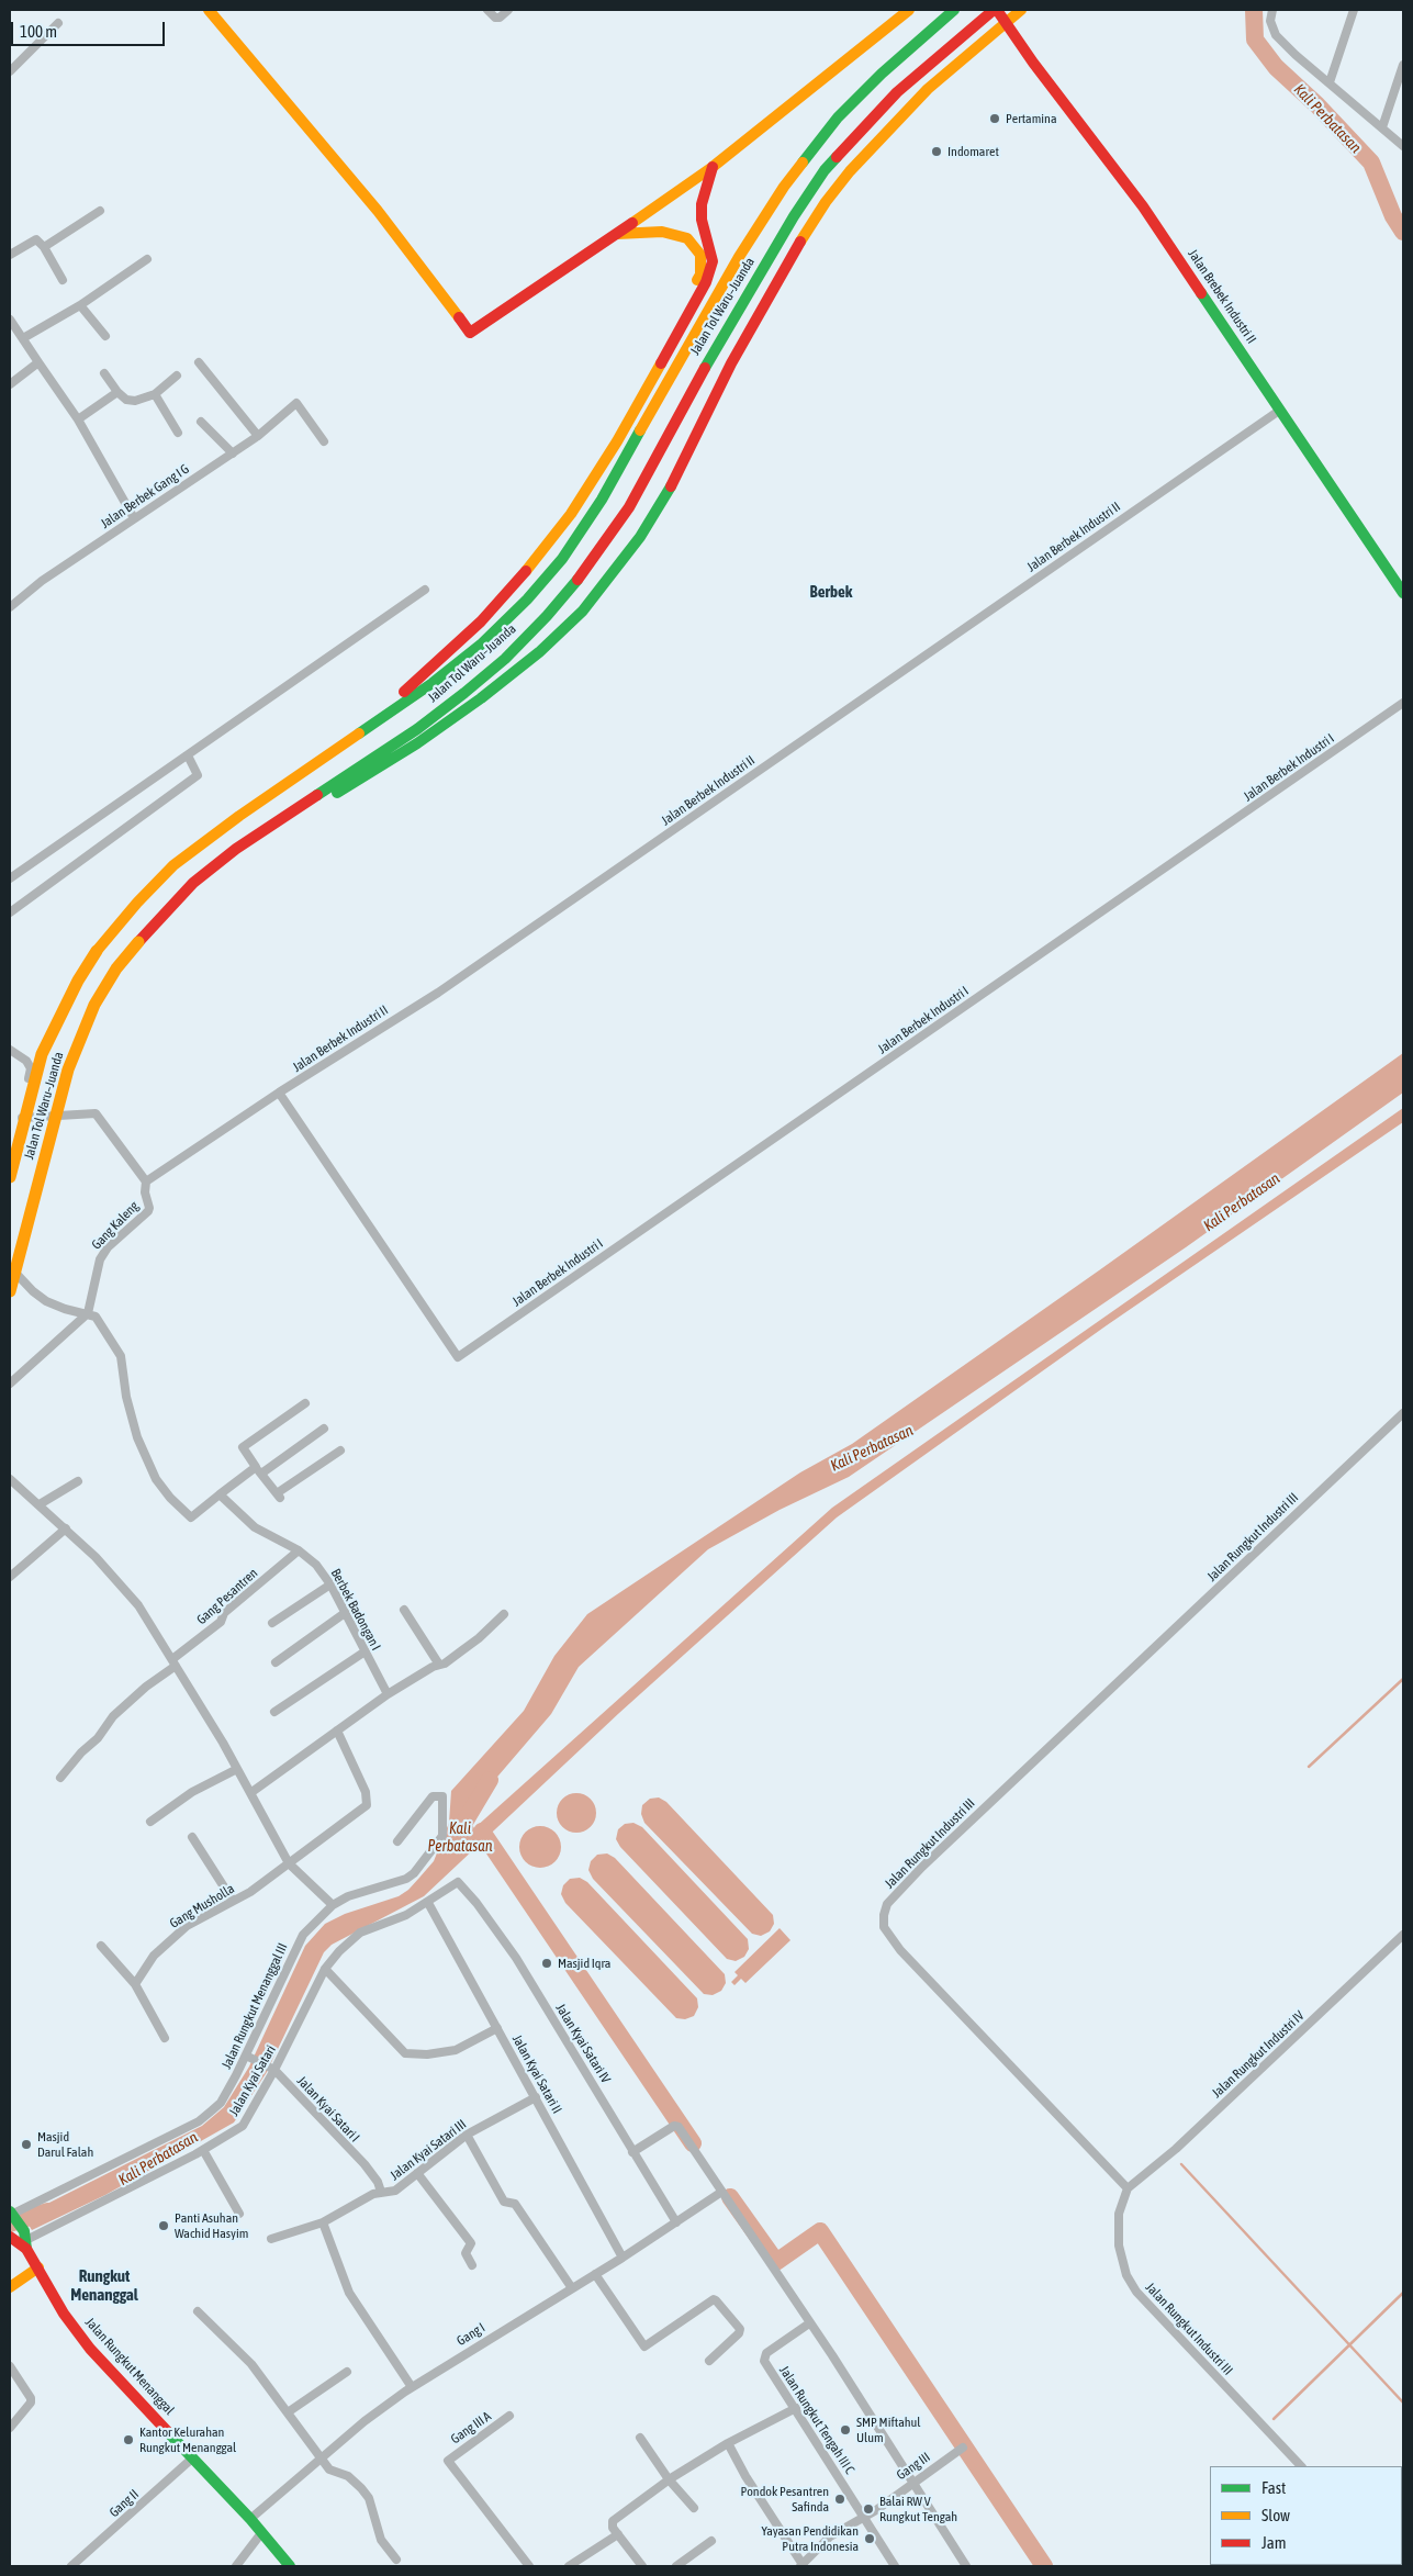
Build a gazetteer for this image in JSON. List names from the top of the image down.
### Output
{
  "streets": {
    "main road": ["Jalan Brebek Industri II", "Jalan Tol Waru–Juanda", "Jalan Rungkut Menanggal"],
    "street": [
      "Jalan Berbek Gang I G",
      "Jalan Berbek Industri II",
      "Jalan Berbek Industri I",
      "Gang Kaleng",
      "Jalan Rungkut Industri III",
      "Gang Pesantren",
      "Berbek Badongan I",
      "Gang Musholla",
      "Jalan Rungkut Menanggal III",
      "Jalan Kyai Satari IV",
      "Jalan Rungkut Industri IV",
      "Jalan Kyai Satari II",
      "Jalan Kyai Satari",
      "Jalan Kyai Satari I",
      "Jalan Kyai Satari III",
      "Gang I",
      "Jalan Rungkut Tengah III C",
      "Gang III A",
      "Gang III",
      "Gang II"
    ]
  },
  "crossings": [
    ["Jalan Brebek Industri II", "Jalan Tol Waru–Juanda"],
    ["Jalan Brebek Industri II", "Jalan Berbek Industri II"],
    ["Jalan Berbek Industri II", "Jalan Berbek Industri I"],
    ["Jalan Berbek Industri II", "Gang Kaleng"],
    ["Jalan Rungkut Industri III", "Jalan Rungkut Industri IV"],
    ["Gang Pesantren", "Berbek Badongan I"],
    ["Jalan Rungkut Menanggal III", "Jalan Kyai Satari I"],
    ["Jalan Rungkut Menanggal III", "Jalan Rungkut Menanggal"],
    ["Jalan Kyai Satari IV", "Jalan Kyai Satari"],
    ["Jalan Kyai Satari IV", "Gang I"],
    ["Jalan Kyai Satari II", "Jalan Kyai Satari"],
    ["Jalan Kyai Satari II", "Jalan Kyai Satari III"],
    ["Jalan Kyai Satari II", "Gang I"],
    ["Jalan Kyai Satari", "Jalan Kyai Satari I"],
    ["Jalan Kyai Satari", "Jalan Rungkut Menanggal"],
    ["Jalan Kyai Satari I", "Jalan Kyai Satari III"],
    ["Gang I", "Jalan Rungkut Menanggal"],
    ["Jalan Rungkut Menanggal", "Gang II"],
    ["Jalan Rungkut Tengah III C", "Gang III"]
  ],
  "districts": ["Berbek", "Rungkut Menanggal"],
  "water": ["Kali Perbatasan"],
  "places": [
    "Pertamina",
    "Indomaret",
    "Masjid Iqra",
    "Masjid Darul Falah",
    "Panti Asuhan Wachid Hasyim",
    "SMP Miftahul Ulum",
    "Kantor Kelurahan Rungkut Menanggal",
    "Pondok Pesantren Safinda",
    "Balai RW V Rungkut Tengah",
    "Yayasan Pendidikan Putra Indonesia"
  ],
  "legend": ["Fast", "Slow", "Jam"],
  "scale_bar": "100 m"
}
